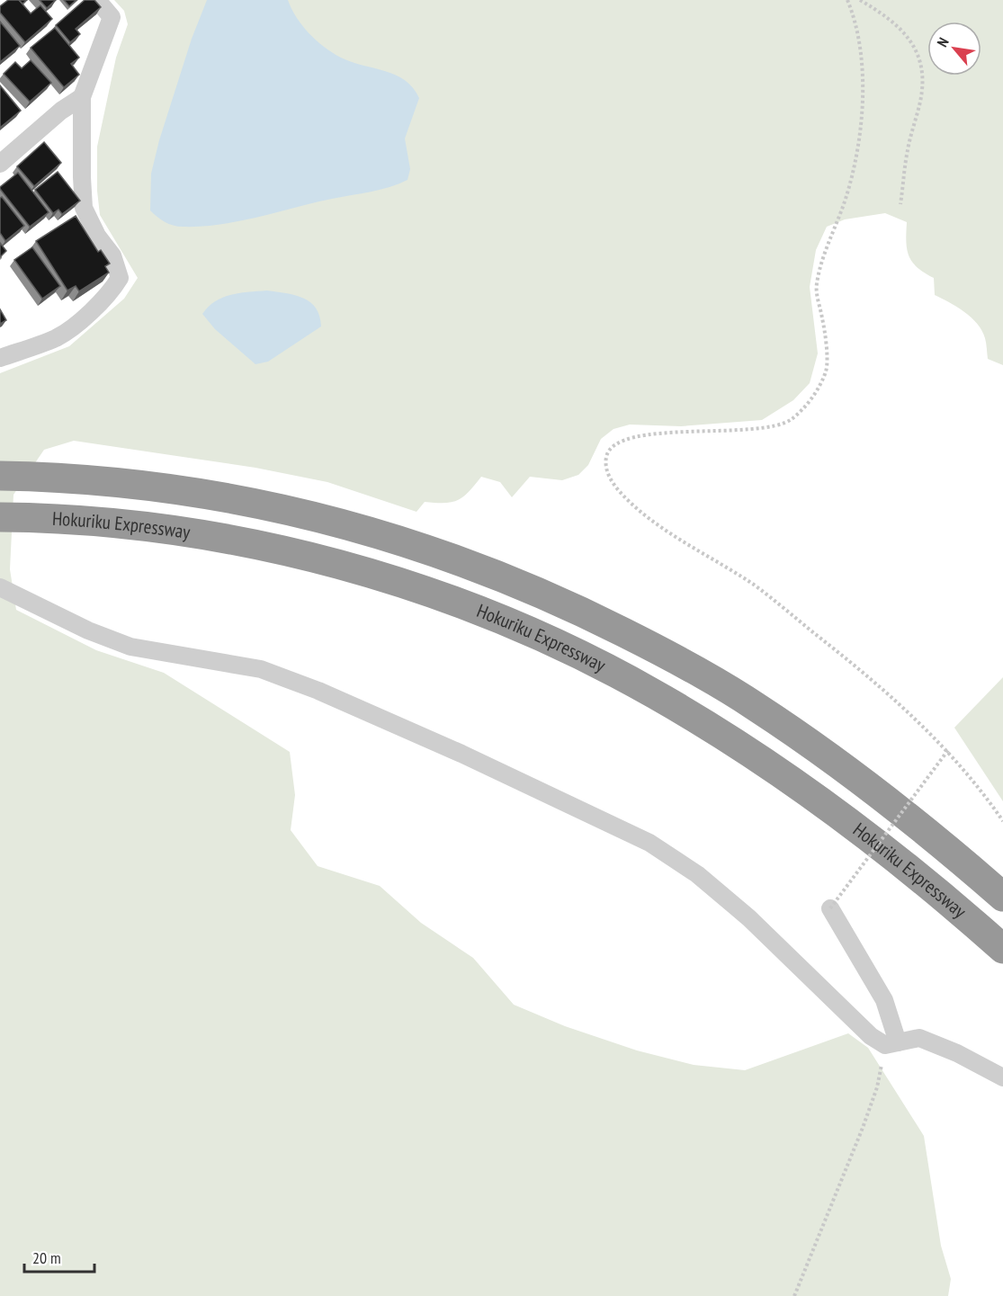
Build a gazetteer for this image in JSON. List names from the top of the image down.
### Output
{
  "streets": {
    "highway": ["Hokuriku Expressway"]
  },
  "scale_bar": "20 m",
  "north": "top left"
}
